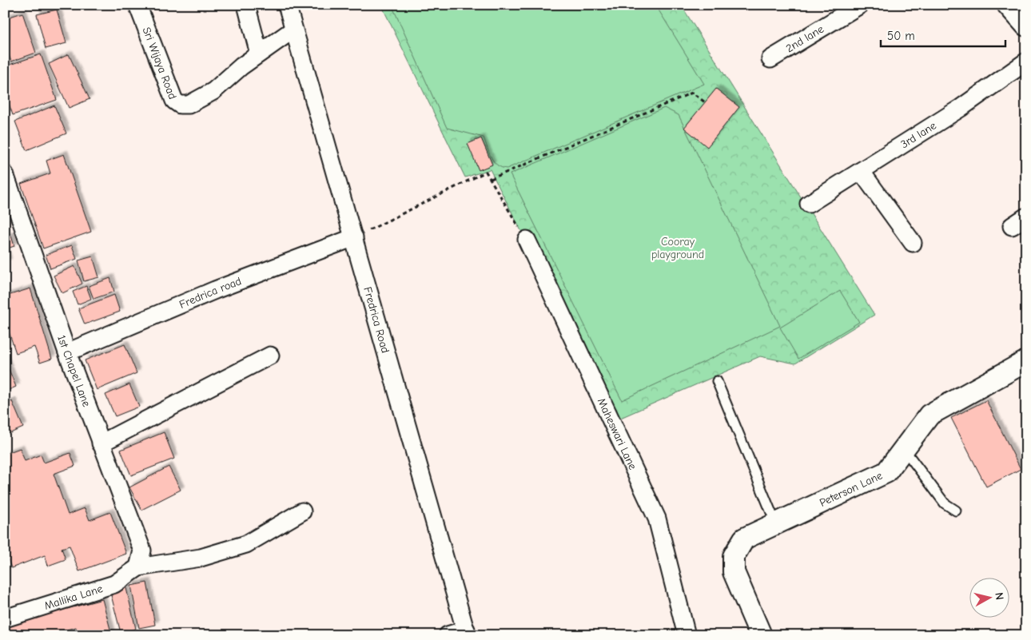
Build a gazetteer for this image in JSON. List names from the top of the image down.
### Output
{
  "streets": {
    "street": [
      "2nd lane",
      "Sri Wijaya Road",
      "3rd lane",
      "Fredrica road",
      "Fredrica Road",
      "1st Chapel Lane",
      "Maheswari Lane",
      "Peterson Lane",
      "Mallika Lane"
    ]
  },
  "crossings": [
    ["Fredrica road", "Fredrica Road"],
    ["Fredrica road", "1st Chapel Lane"],
    ["1st Chapel Lane", "Mallika Lane"]
  ],
  "parks": ["Cooray playground"],
  "scale_bar": "50 m",
  "north": "right"
}
